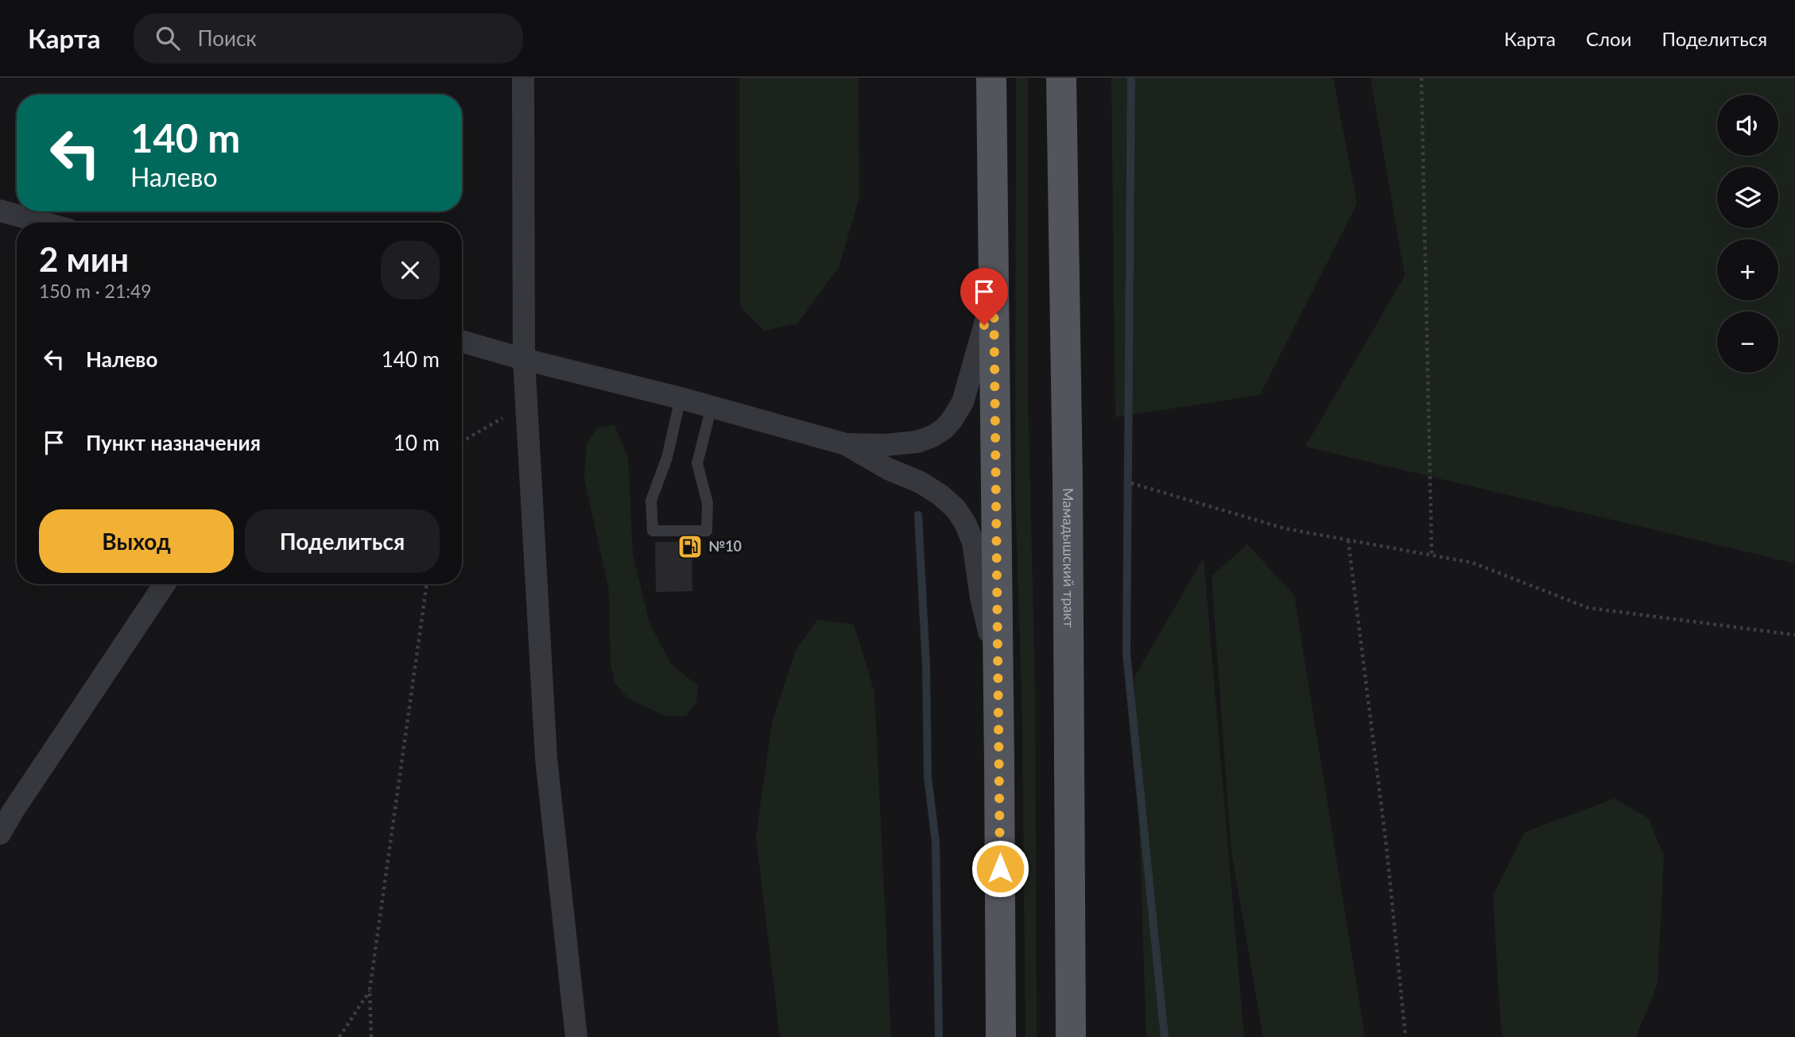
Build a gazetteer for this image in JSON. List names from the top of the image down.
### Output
{
  "streets": {
    "main road": ["Мамадышский тракт"]
  },
  "places": {
    "fuel station": ["№10"]
  },
  "page": {
    "header": "Карта",
    "search": "Поиск",
    "nav": ["Карта", "Слои", "Поделиться"],
    "map_buttons": ["+", "−"],
    "turn": ["140 m", "Налево"],
    "heading": ["2 мин", "150 m · 21:49"],
    "list": [
      {
        "name": "Налево",
        "value": "140 m"
      },
      {
        "name": "Пункт назначения",
        "value": "10 m"
      }
    ],
    "buttons": ["Выход", "Поделиться"]
  }
}
